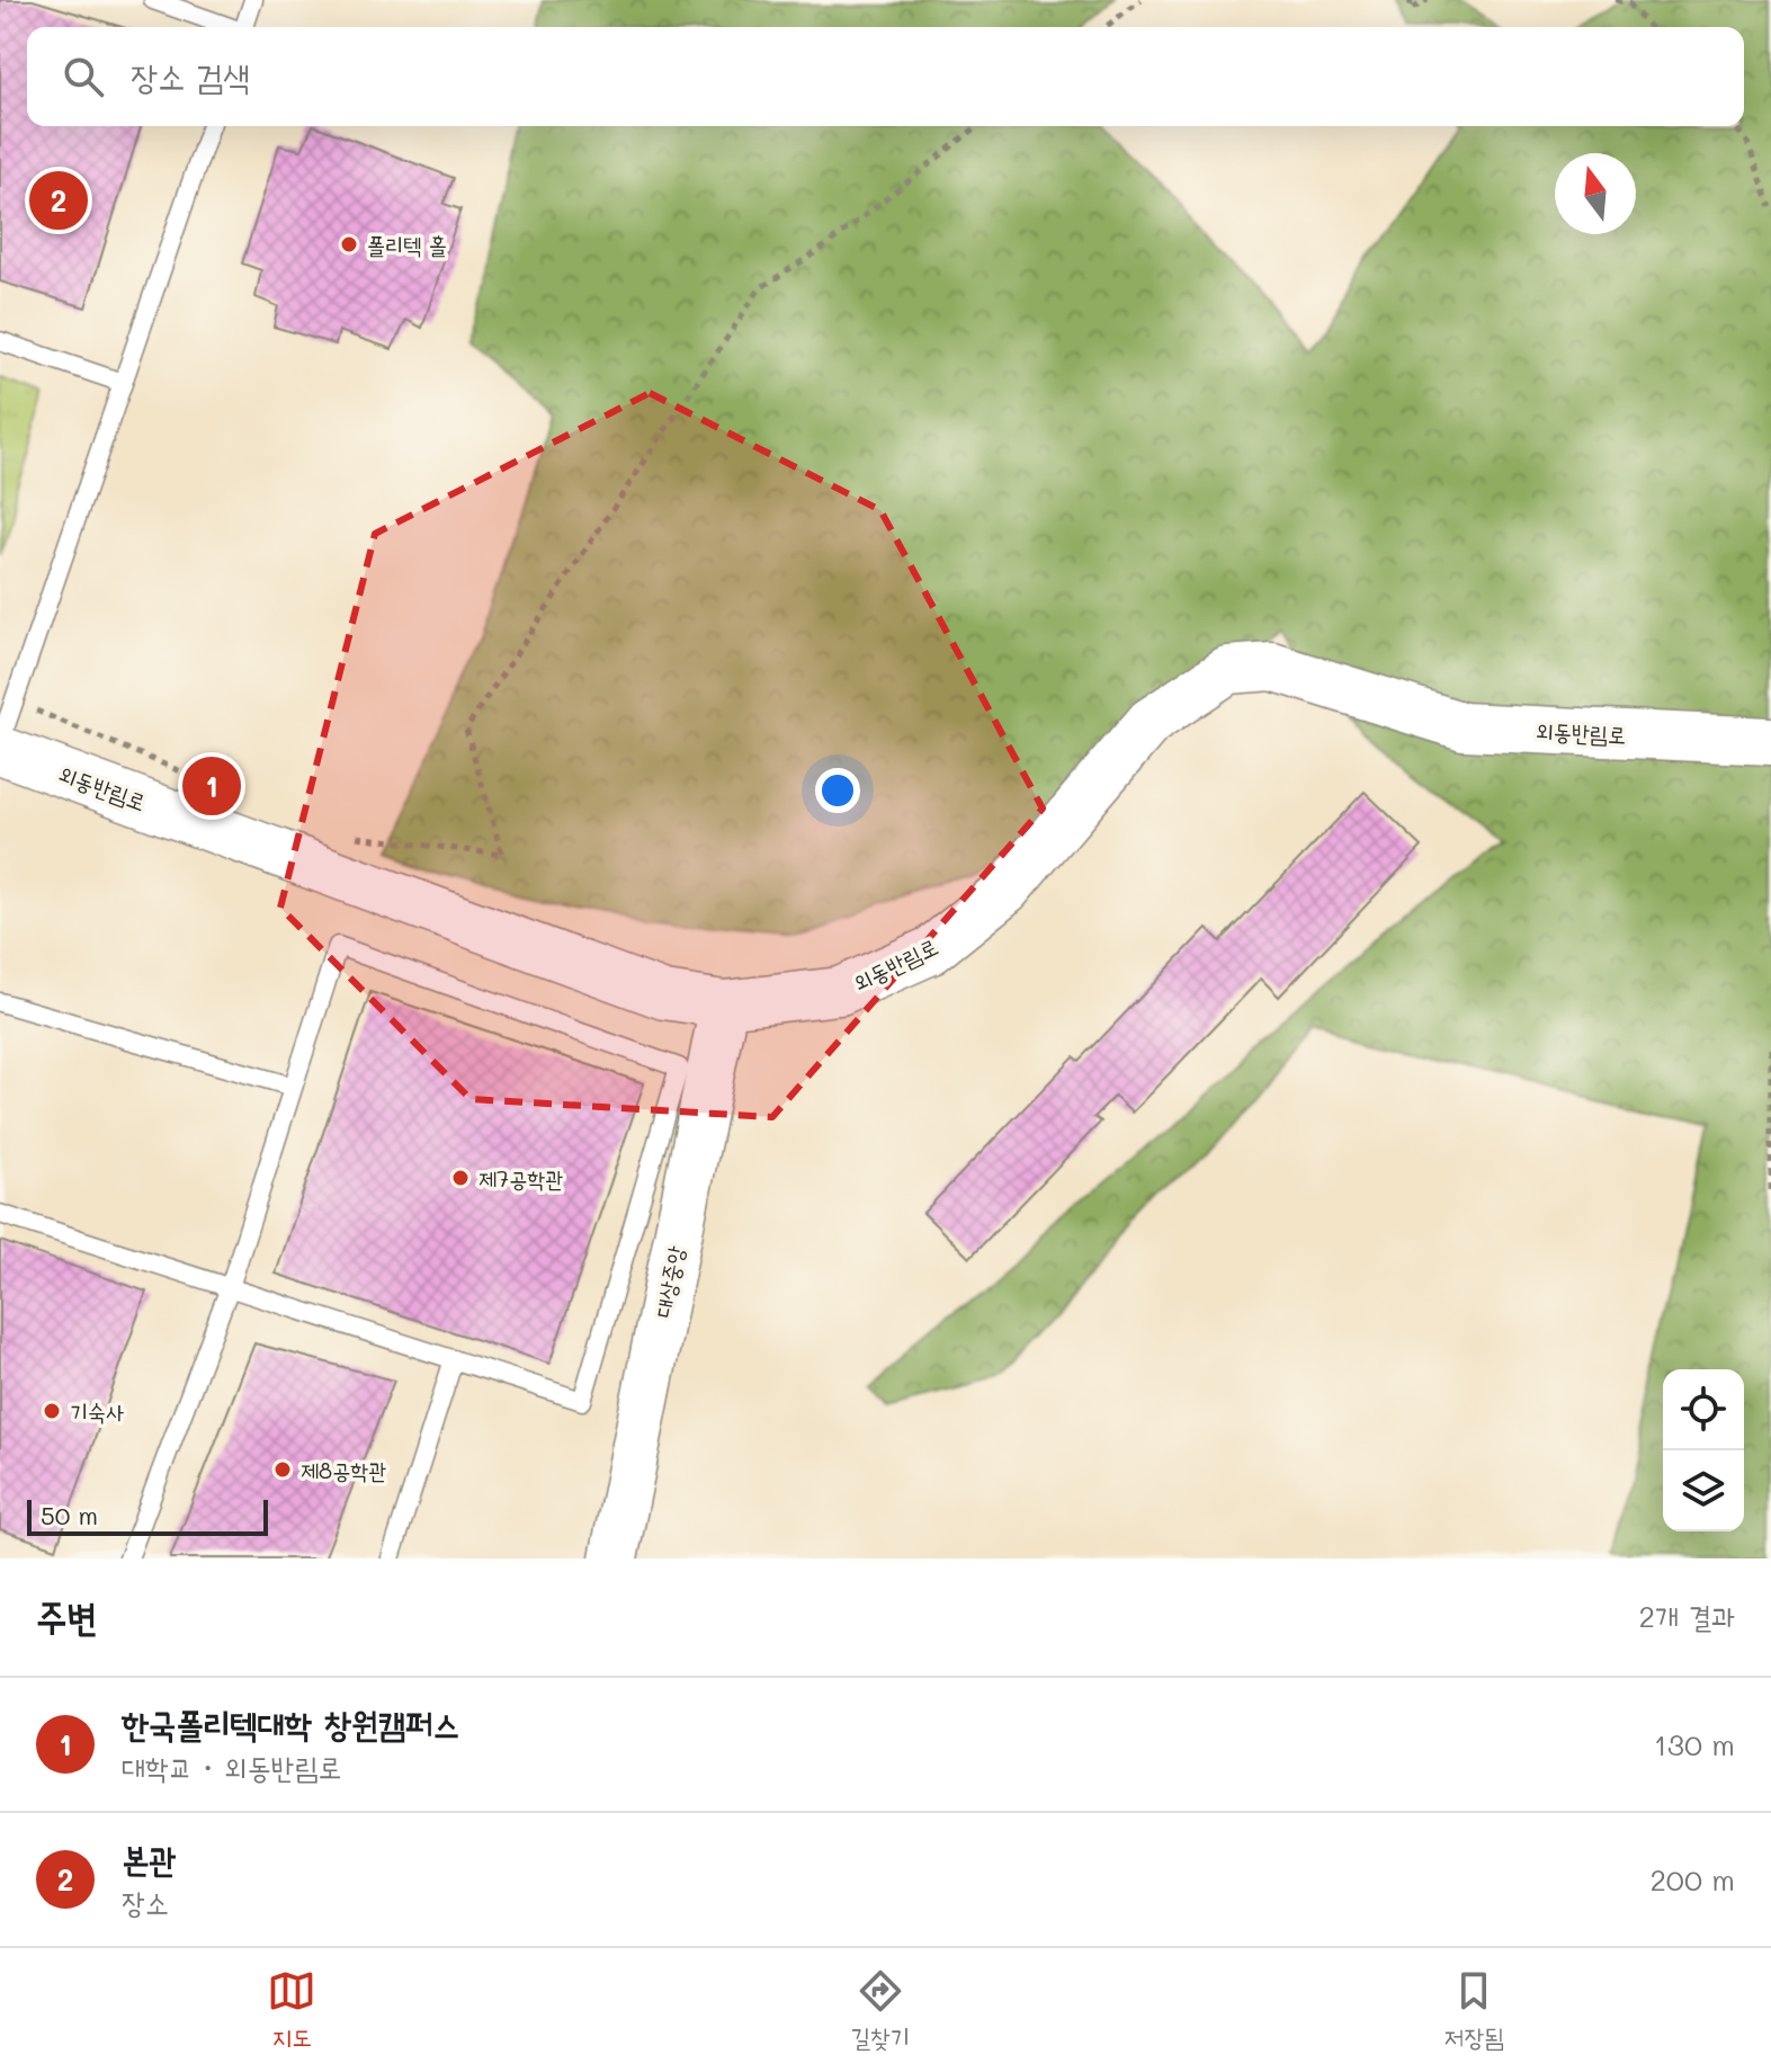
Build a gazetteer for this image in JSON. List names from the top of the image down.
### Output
{
  "streets": {
    "street": ["외동반림로", "대상중앙"]
  },
  "crossings": [
    ["외동반림로", "대상중앙"]
  ],
  "places": [
    "폴리텍 홀",
    "제7공학관",
    "기숙사",
    "제8공학관"
  ],
  "scale_bar": "50 m",
  "north": "top",
  "page": {
    "search": "장소 검색",
    "pins": ["2", "1"],
    "scale": "50 m",
    "heading": ["주변", "2개 결과"],
    "list": [
      {
        "mark": "1",
        "name": "한국폴리텍대학 창원캠퍼스",
        "note": "대학교 · 외동반림로",
        "value": "130 m"
      },
      {
        "mark": "2",
        "name": "본관",
        "note": "장소",
        "value": "200 m"
      }
    ],
    "nav": ["지도", "길찾기", "저장됨"]
  }
}
